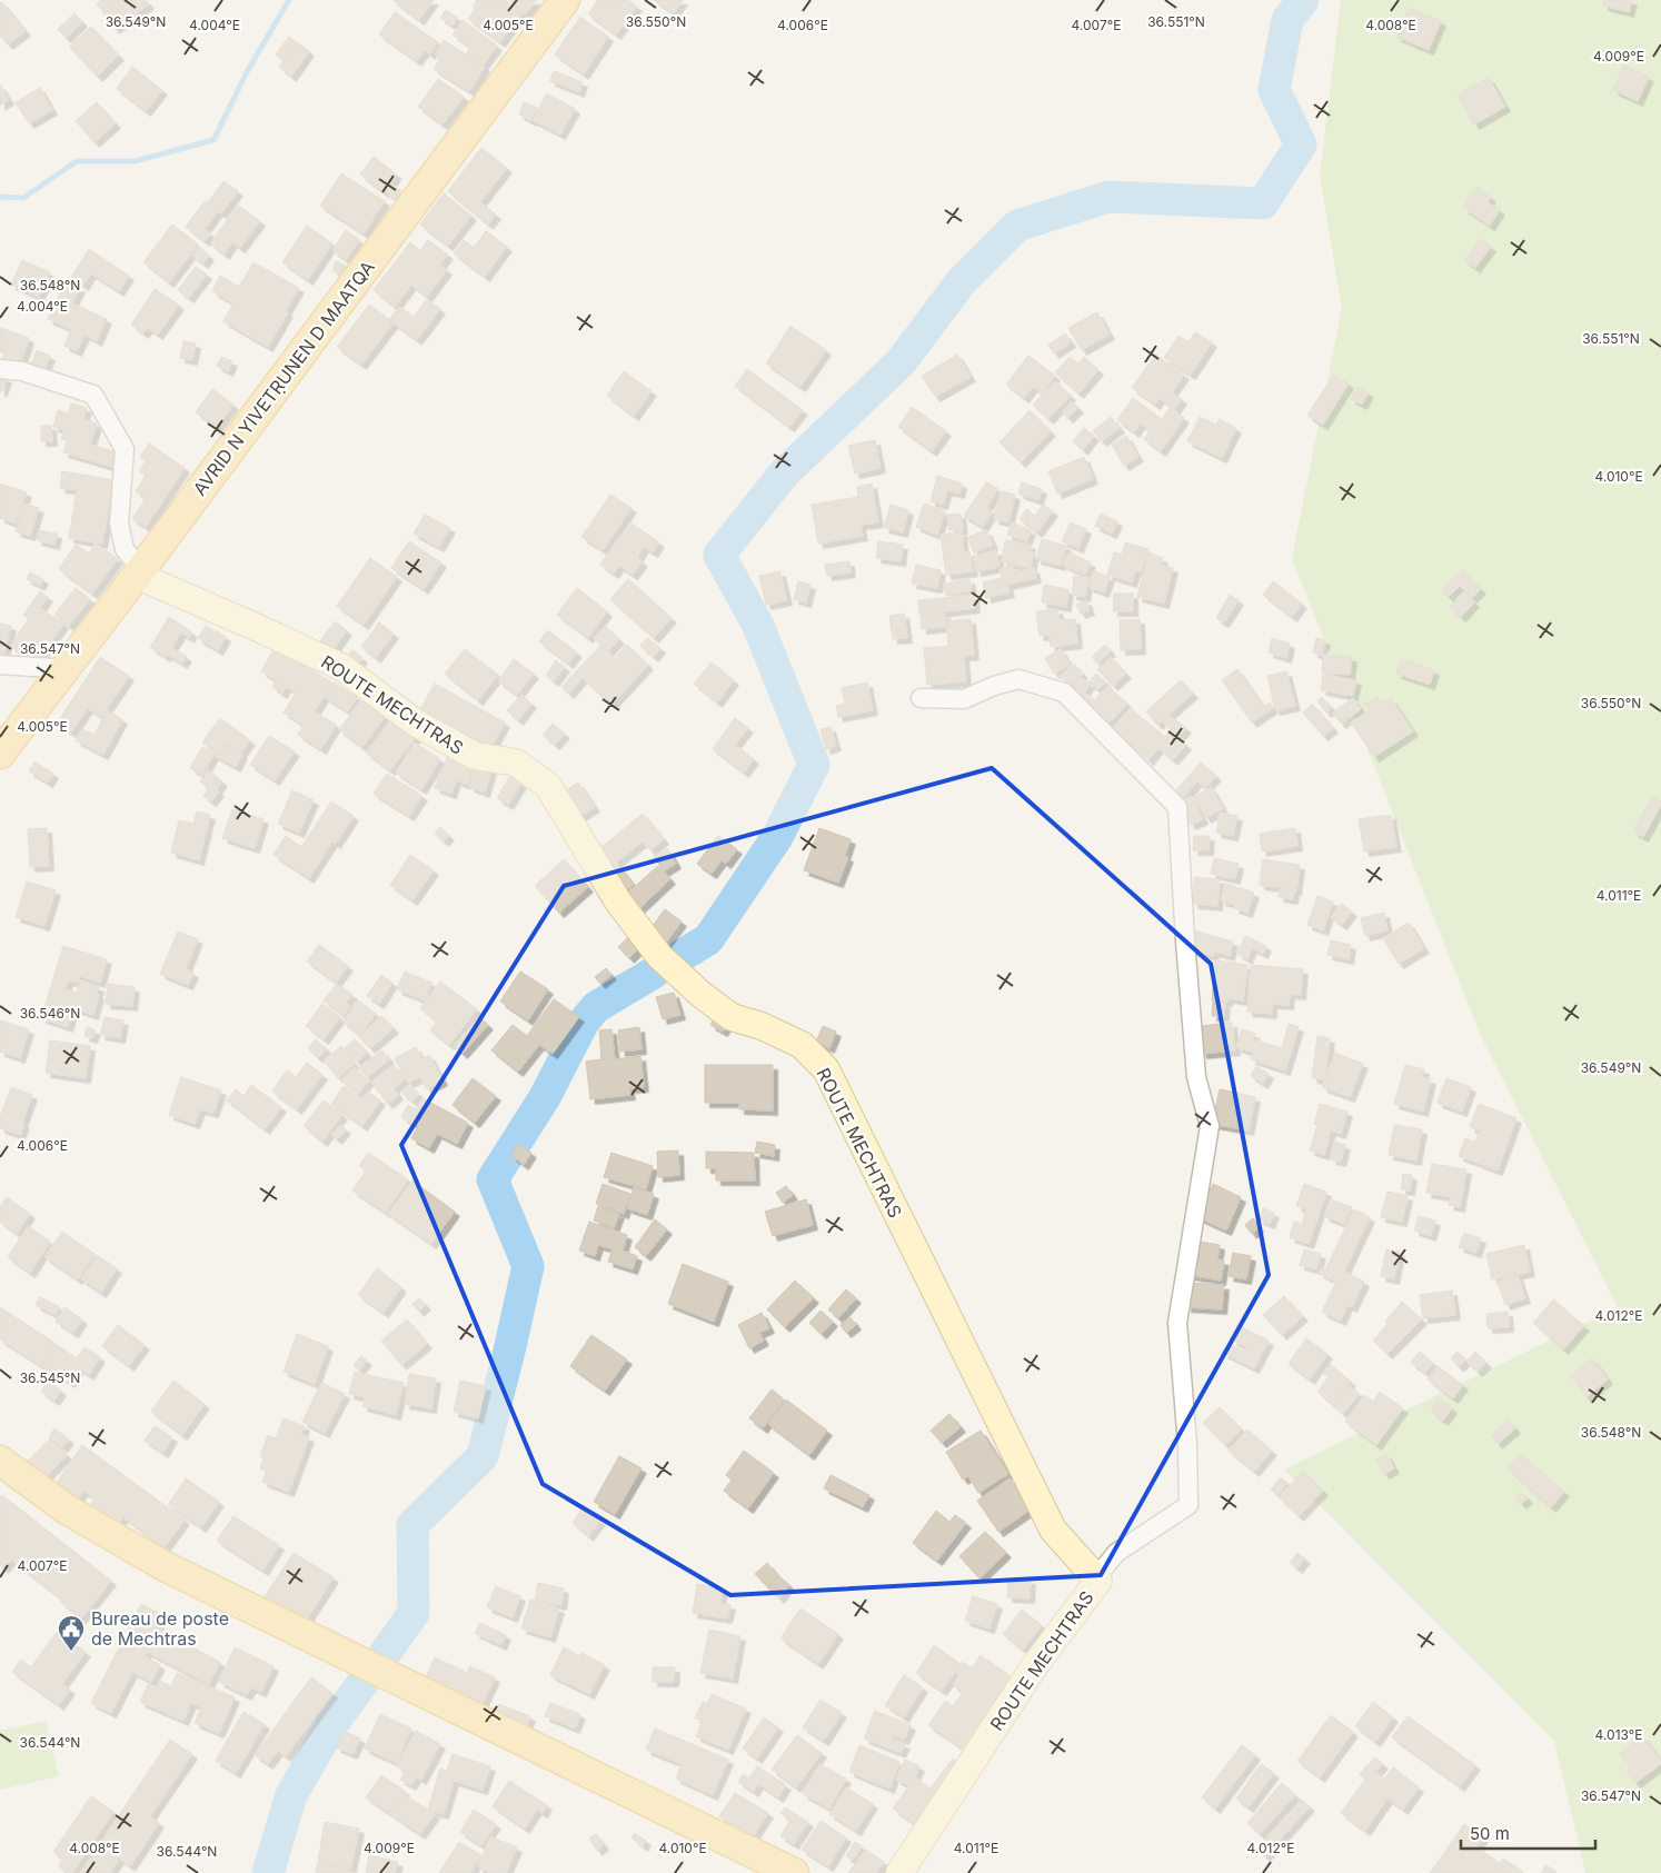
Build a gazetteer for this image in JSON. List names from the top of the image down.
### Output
{
  "streets": {
    "main road": ["AVRID N YIVETṚUNEN D MAATQA"],
    "street": ["ROUTE MECHTRAS"]
  },
  "crossings": [
    ["AVRID N YIVETṚUNEN D MAATQA", "ROUTE MECHTRAS"]
  ],
  "places": {
    "public building": ["Bureau de poste de Mechtras"]
  },
  "scale_bar": "50 m",
  "coordinates": [
    "36.550°N",
    "36.549°N",
    "36.551°N",
    "4.004°E",
    "4.005°E",
    "4.006°E",
    "4.007°E",
    "4.008°E",
    "4.009°E",
    "36.548°N",
    "4.010°E",
    "36.547°N",
    "4.011°E",
    "36.546°N",
    "4.012°E",
    "36.545°N",
    "4.013°E",
    "36.544°N"
  ]
}
